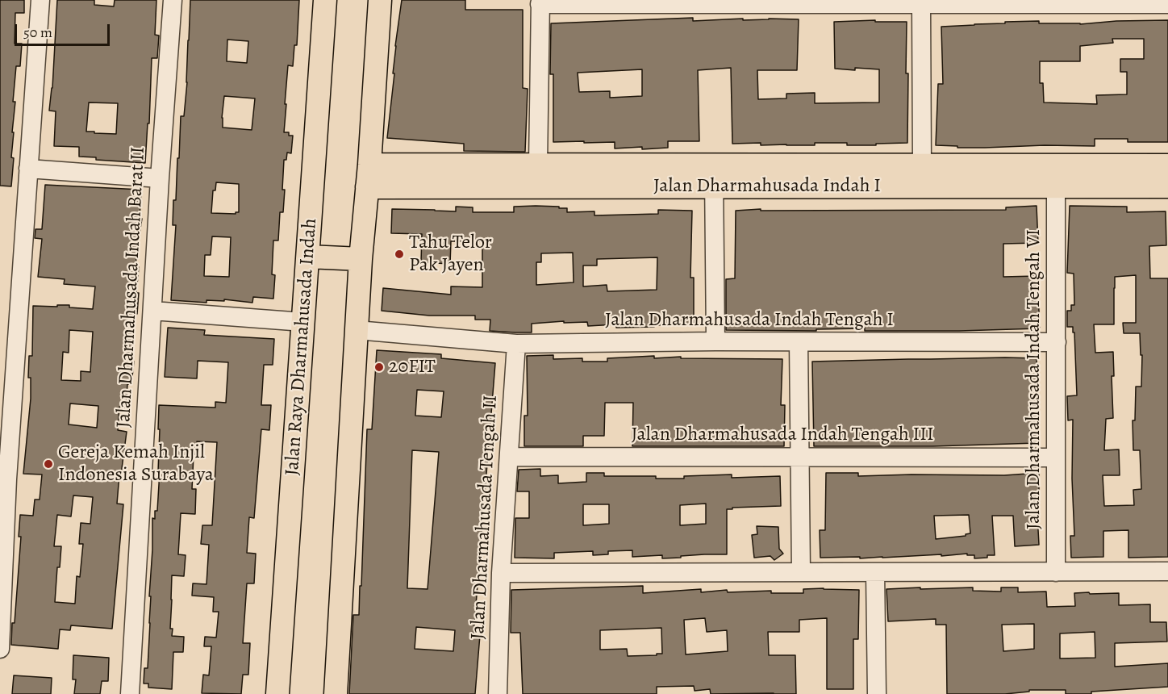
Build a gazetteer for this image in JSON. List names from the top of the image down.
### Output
{
  "streets": {
    "main road": ["Jalan Dharmahusada Indah I", "Jalan Raya Dharmahusada Indah"],
    "street": [
      "Jalan Dharmahusada Indah Barat II",
      "Jalan Dharmahusada Indah Tengah I",
      "Jalan Dharmahusada Indah Tengah VI",
      "Jalan Dharmahusada Indah Tengah III",
      "Jalan Dharmahusada Tengah II"
    ]
  },
  "crossings": [
    ["Jalan Dharmahusada Indah I", "Jalan Dharmahusada Indah Tengah VI"],
    ["Jalan Dharmahusada Indah Tengah I", "Jalan Dharmahusada Indah Tengah VI"],
    ["Jalan Dharmahusada Indah Tengah I", "Jalan Dharmahusada Tengah II"],
    ["Jalan Dharmahusada Indah Tengah VI", "Jalan Dharmahusada Indah Tengah III"],
    ["Jalan Dharmahusada Indah Tengah III", "Jalan Dharmahusada Tengah II"]
  ],
  "places": ["Tahu Telor Pak Jayen", "20FIT", "Gereja Kemah Injil Indonesia Surabaya"],
  "scale_bar": "50 m"
}
